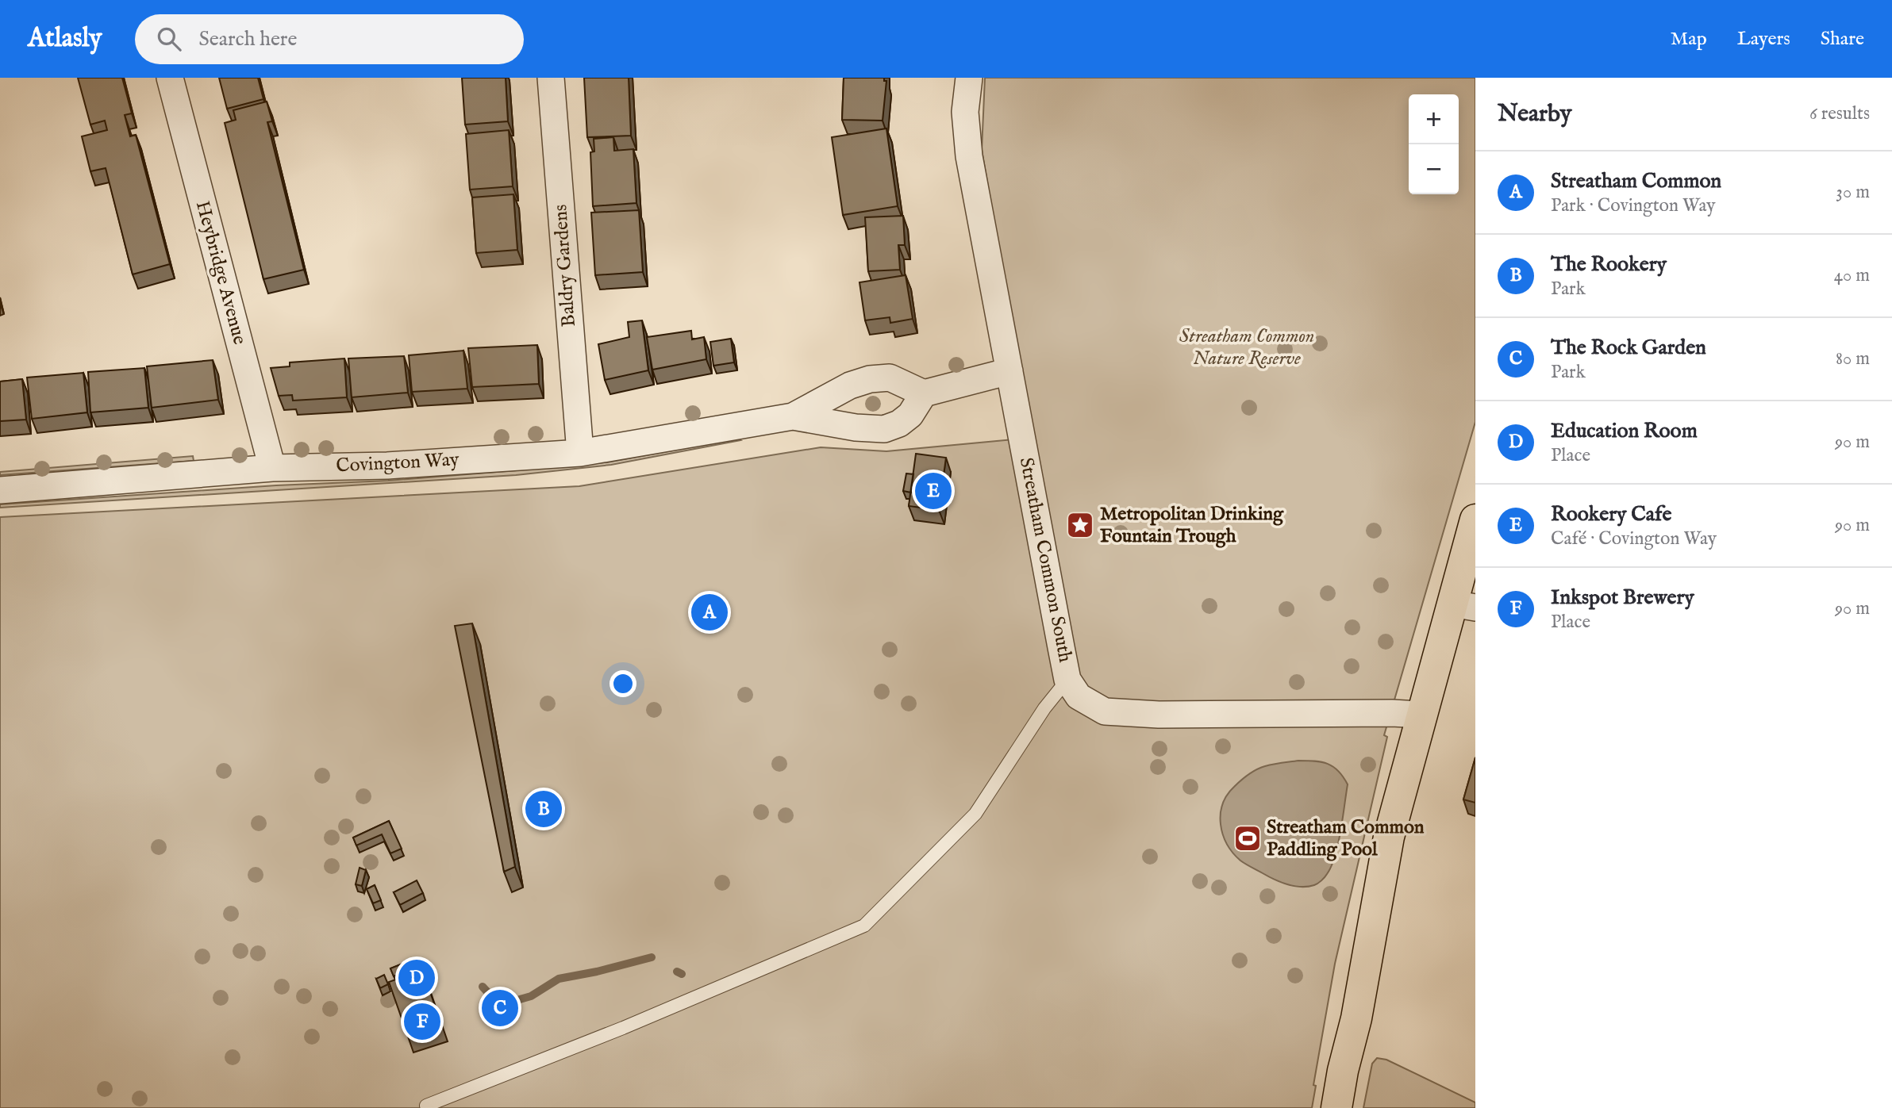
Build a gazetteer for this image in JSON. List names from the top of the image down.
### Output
{
  "streets": {
    "street": [
      "Baldry Gardens",
      "Heybridge Avenue",
      "Covington Way",
      "Streatham Common South"
    ]
  },
  "crossings": [
    ["Baldry Gardens", "Covington Way"],
    ["Heybridge Avenue", "Covington Way"]
  ],
  "parks": ["Streatham Common Nature Reserve"],
  "places": {
    "place": ["Metropolitan Drinking Fountain Trough"],
    "sports": ["Streatham Common Paddling Pool"]
  },
  "page": {
    "header": "Atlasly",
    "search": "Search here",
    "nav": ["Map", "Layers", "Share"],
    "heading": ["Nearby", "6 results"],
    "map_buttons": ["+", "−"],
    "list": [
      {
        "mark": "A",
        "name": "Streatham Common",
        "note": "Park · Covington Way",
        "value": "30 m"
      },
      {
        "mark": "B",
        "name": "The Rookery",
        "note": "Park",
        "value": "40 m"
      },
      {
        "mark": "C",
        "name": "The Rock Garden",
        "note": "Park",
        "value": "80 m"
      },
      {
        "mark": "D",
        "name": "Education Room",
        "note": "Place",
        "value": "90 m"
      },
      {
        "mark": "E",
        "name": "Rookery Cafe",
        "note": "Café · Covington Way",
        "value": "90 m"
      },
      {
        "mark": "F",
        "name": "Inkspot Brewery",
        "note": "Place",
        "value": "90 m"
      }
    ],
    "pins": [
      "E",
      "A",
      "B",
      "D",
      "C",
      "F"
    ]
  }
}
